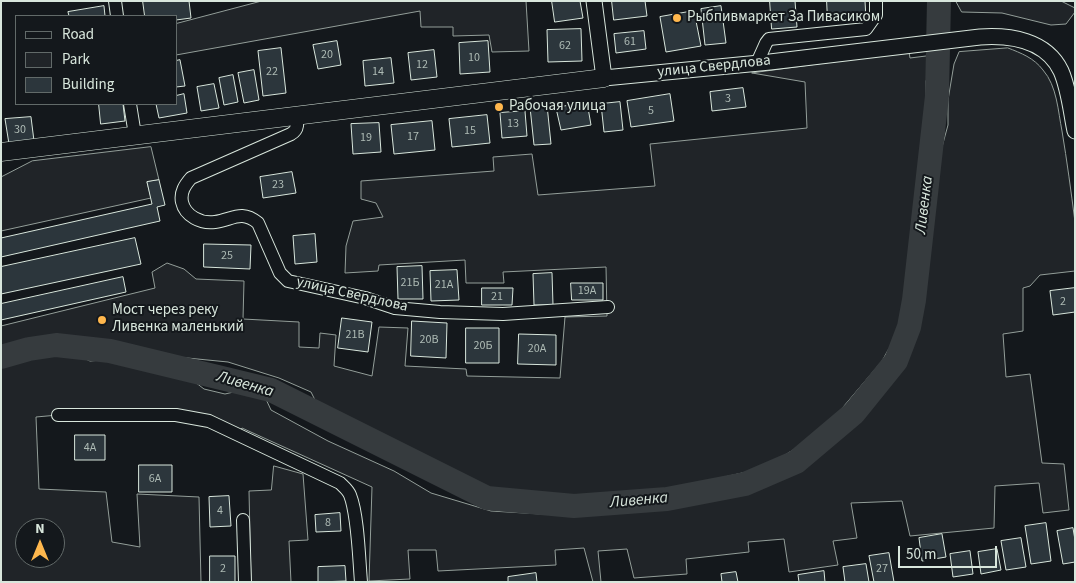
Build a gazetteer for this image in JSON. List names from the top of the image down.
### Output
{
  "streets": {
    "main road": ["улица Свердлова"]
  },
  "water": ["Ливенка"],
  "places": ["Рыбпивмаркет За Пивасиком", "Рабочая улица", "Мост через реку Ливенка маленький"],
  "house_numbers": [
    "61",
    "62",
    "20",
    "10",
    "12",
    "22",
    "14",
    "3",
    "5",
    "13",
    "30",
    "15",
    "17",
    "19",
    "23",
    "25",
    "21Б",
    "21А",
    "19А",
    "21",
    "2",
    "21В",
    "20В",
    "20Б",
    "20А",
    "4А",
    "6А",
    "4",
    "8",
    "2",
    "27"
  ],
  "legend": ["Road", "Park", "Building"],
  "scale_bar": "50 m",
  "north": "top"
}
